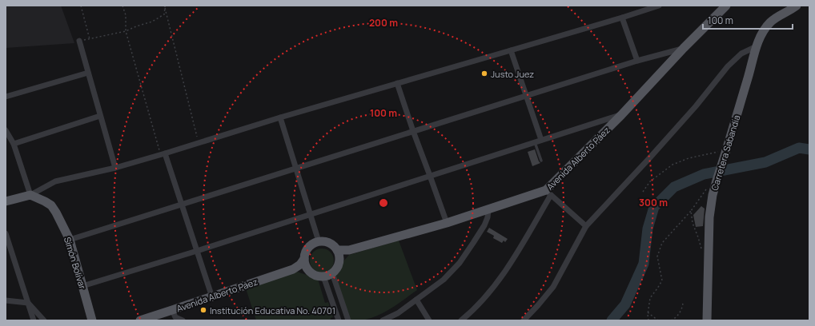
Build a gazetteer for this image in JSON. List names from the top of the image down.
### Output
{
  "streets": {
    "main road": ["Carretera Sabandía", "Avenida Alberto Páez", "Simón Bolívar"]
  },
  "places": ["Justo Juez", "Institución Educativa No. 40701"],
  "scale_bar": "100 m",
  "rings": ["200 m", "100 m", "300 m"]
}
